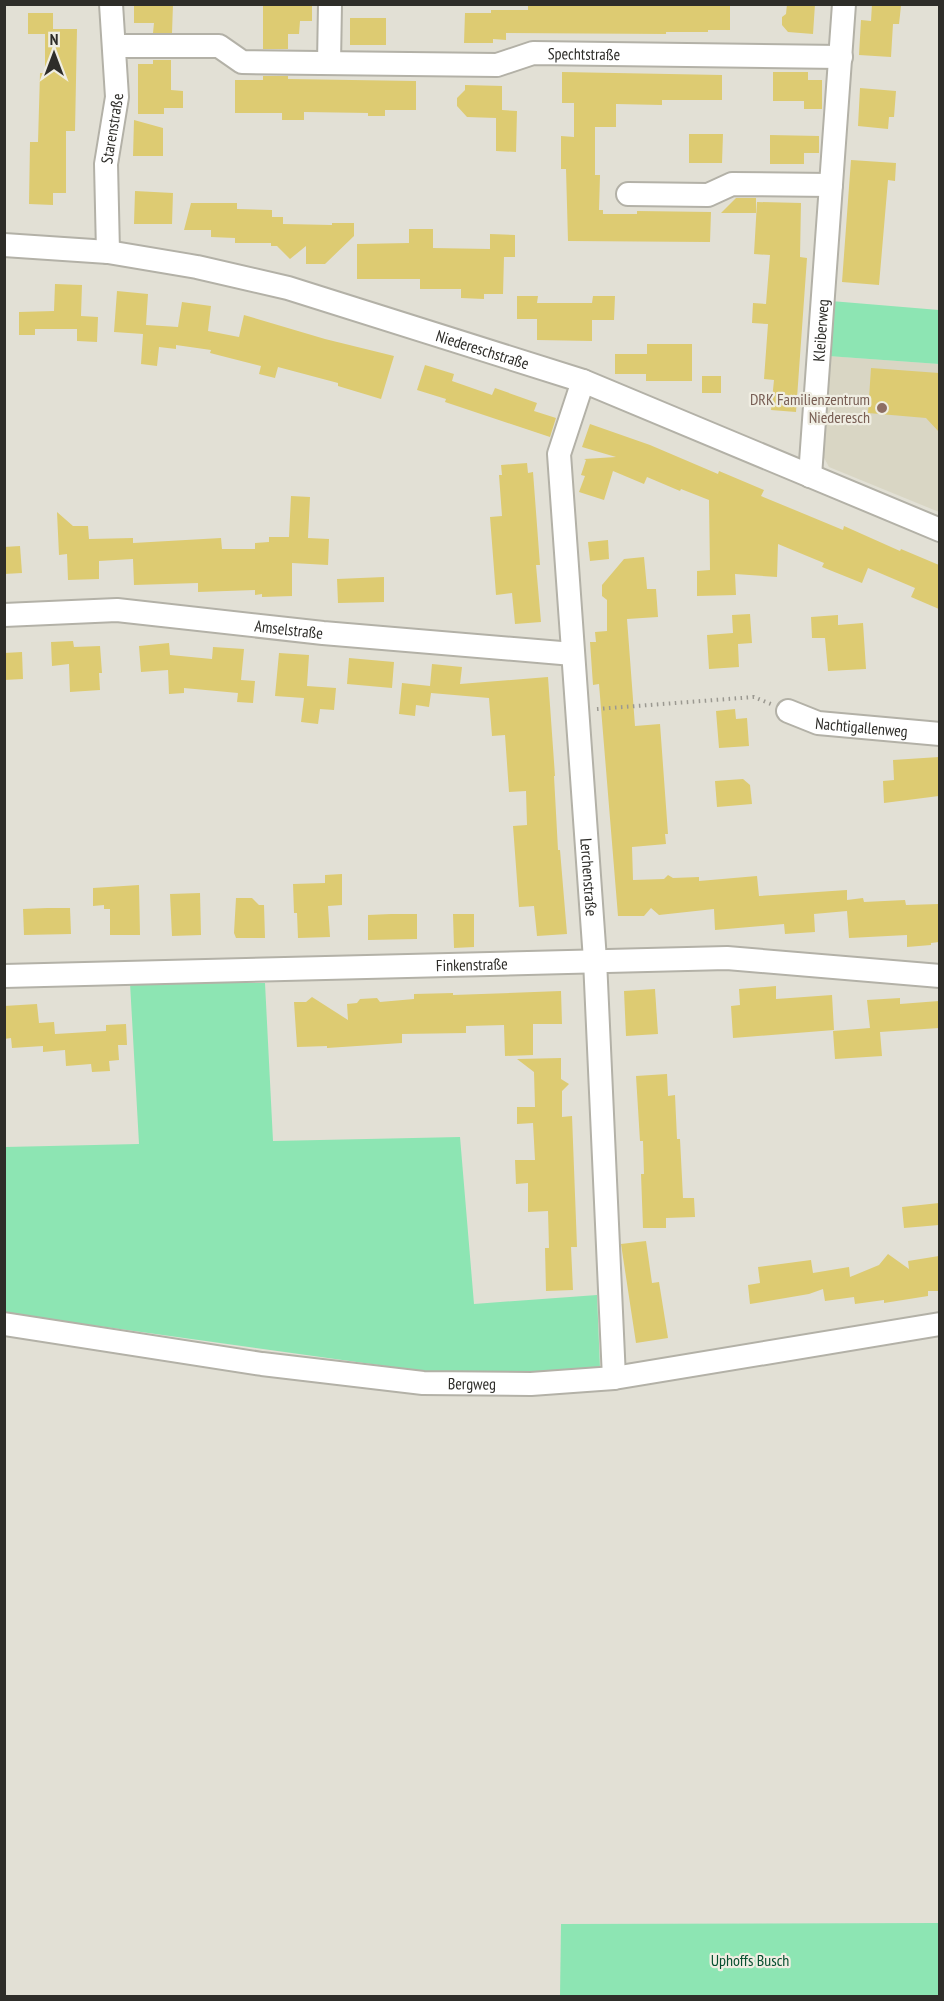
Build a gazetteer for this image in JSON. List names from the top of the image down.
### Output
{
  "streets": {
    "street": [
      "Spechtstraße",
      "Starenstraße",
      "Kleiberweg",
      "Niedereschstraße",
      "Amselstraße",
      "Nachtigallenweg",
      "Lerchenstraße",
      "Finkenstraße",
      "Bergweg"
    ]
  },
  "crossings": [
    ["Spechtstraße", "Starenstraße"],
    ["Spechtstraße", "Kleiberweg"],
    ["Starenstraße", "Niedereschstraße"],
    ["Kleiberweg", "Niedereschstraße"],
    ["Niedereschstraße", "Lerchenstraße"],
    ["Amselstraße", "Lerchenstraße"],
    ["Lerchenstraße", "Finkenstraße"],
    ["Lerchenstraße", "Bergweg"]
  ],
  "parks": ["Uphoffs Busch"],
  "places": ["DRK Familienzentrum Niederesch"],
  "north": "top"
}
